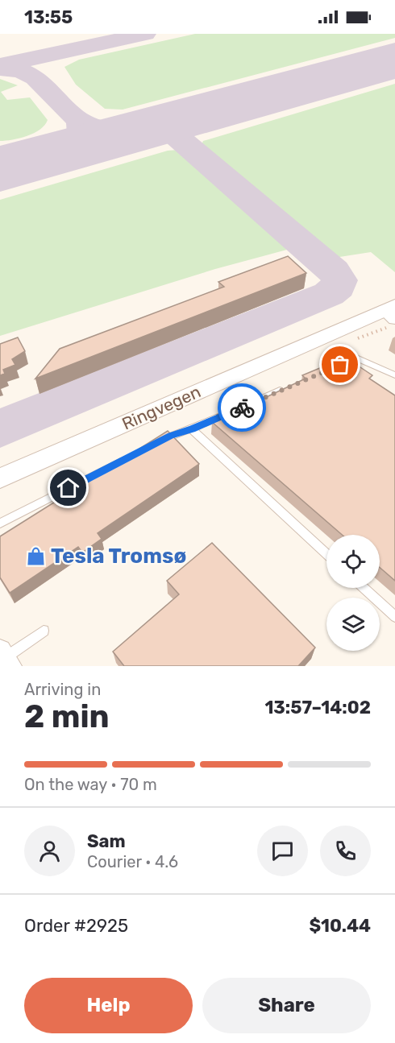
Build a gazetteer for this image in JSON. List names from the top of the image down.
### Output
{
  "streets": {
    "street": ["Ringvegen"]
  },
  "places": {
    "shop": ["Tesla Tromsø"]
  },
  "page": {
    "status": "13:55",
    "heading": ["2 min", "Arriving in", "13:57–14:02"],
    "panel": [
      "Sam",
      "Courier · 4.6",
      "Order #2925",
      "$10.44"
    ],
    "bar": "On the way · 70 m",
    "buttons": ["Help", "Share"]
  }
}
